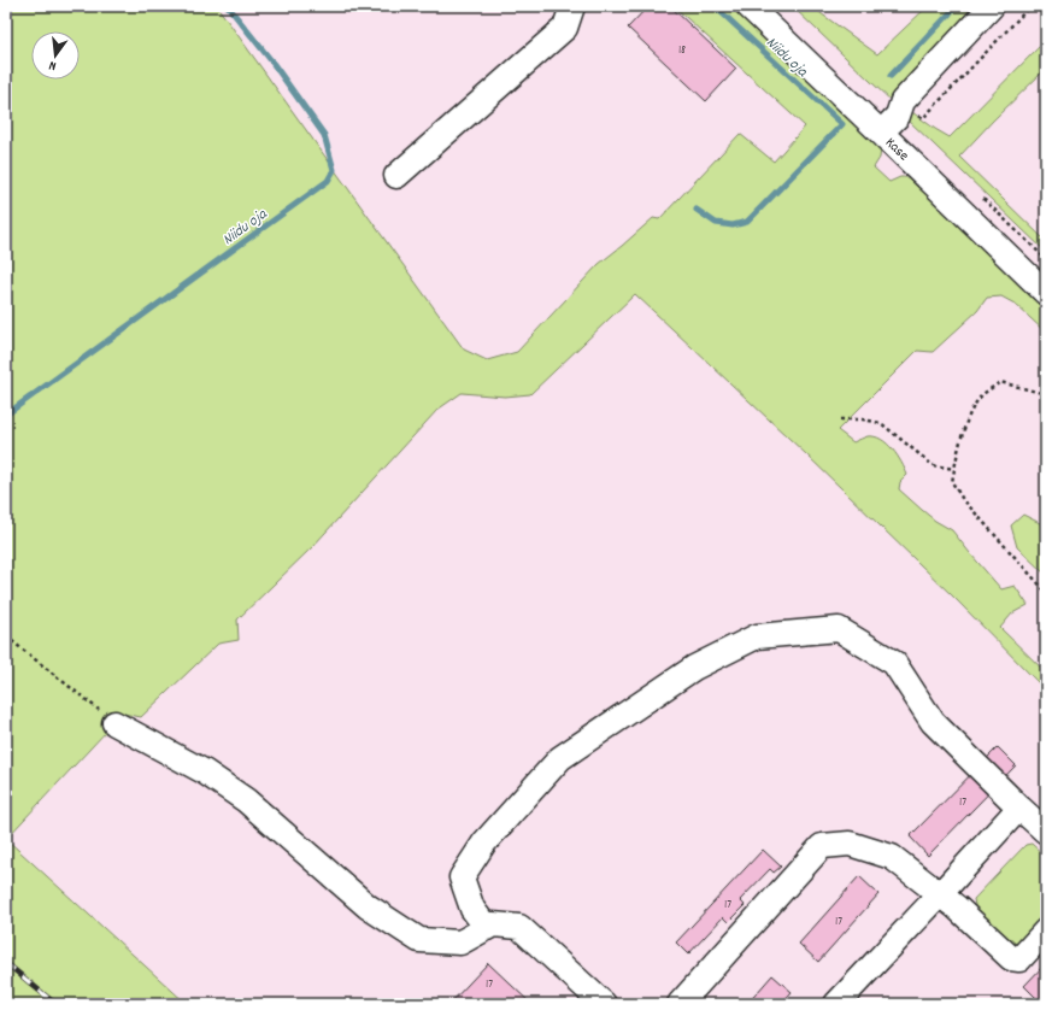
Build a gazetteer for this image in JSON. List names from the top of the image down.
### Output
{
  "streets": {
    "street": ["Kase"]
  },
  "water": ["Niidu oja"],
  "house_numbers": [
    "18",
    "17",
    "17",
    "17",
    "17"
  ],
  "north": "bottom"
}
